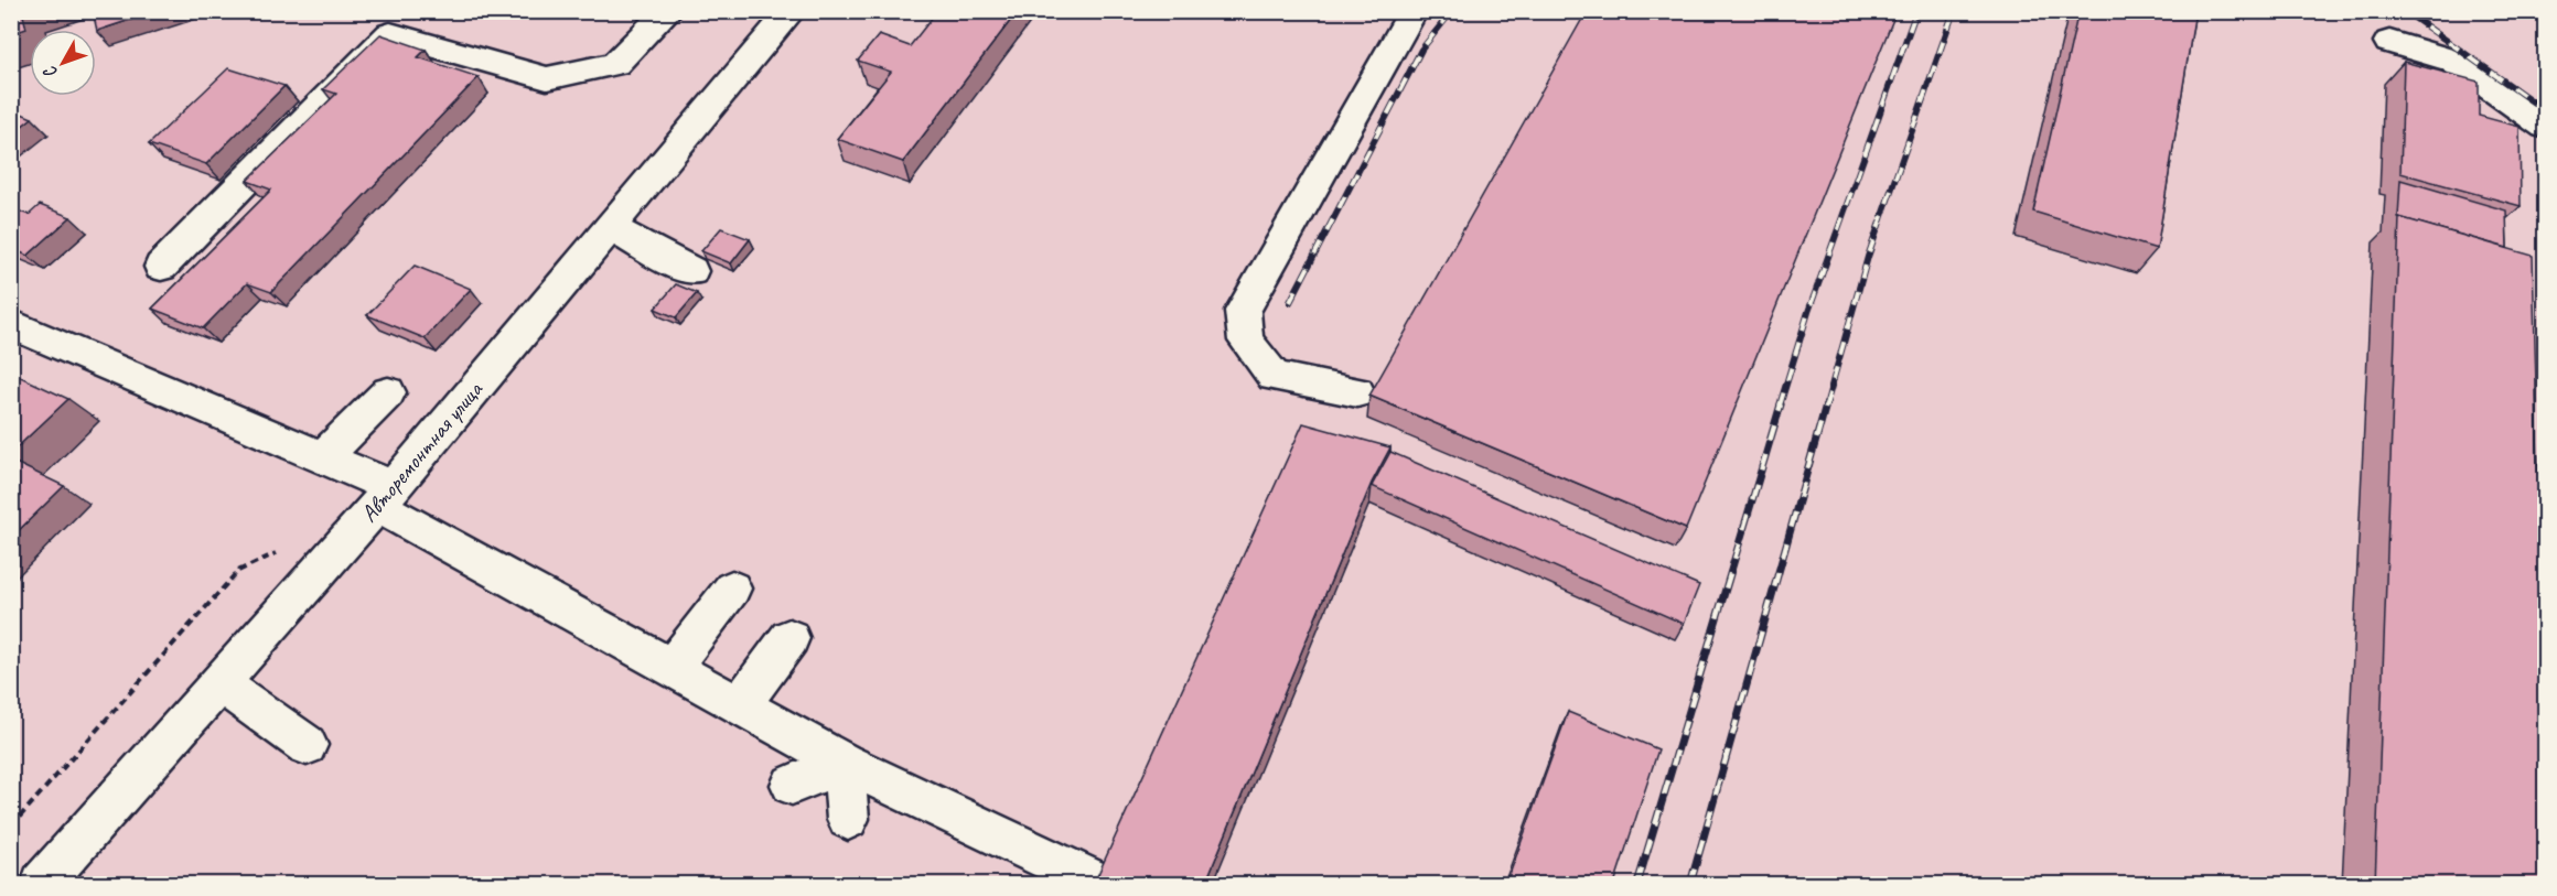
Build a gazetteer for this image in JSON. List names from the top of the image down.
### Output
{
  "streets": {
    "street": ["Авторемонтная улица"]
  },
  "north": "bottom left"
}
